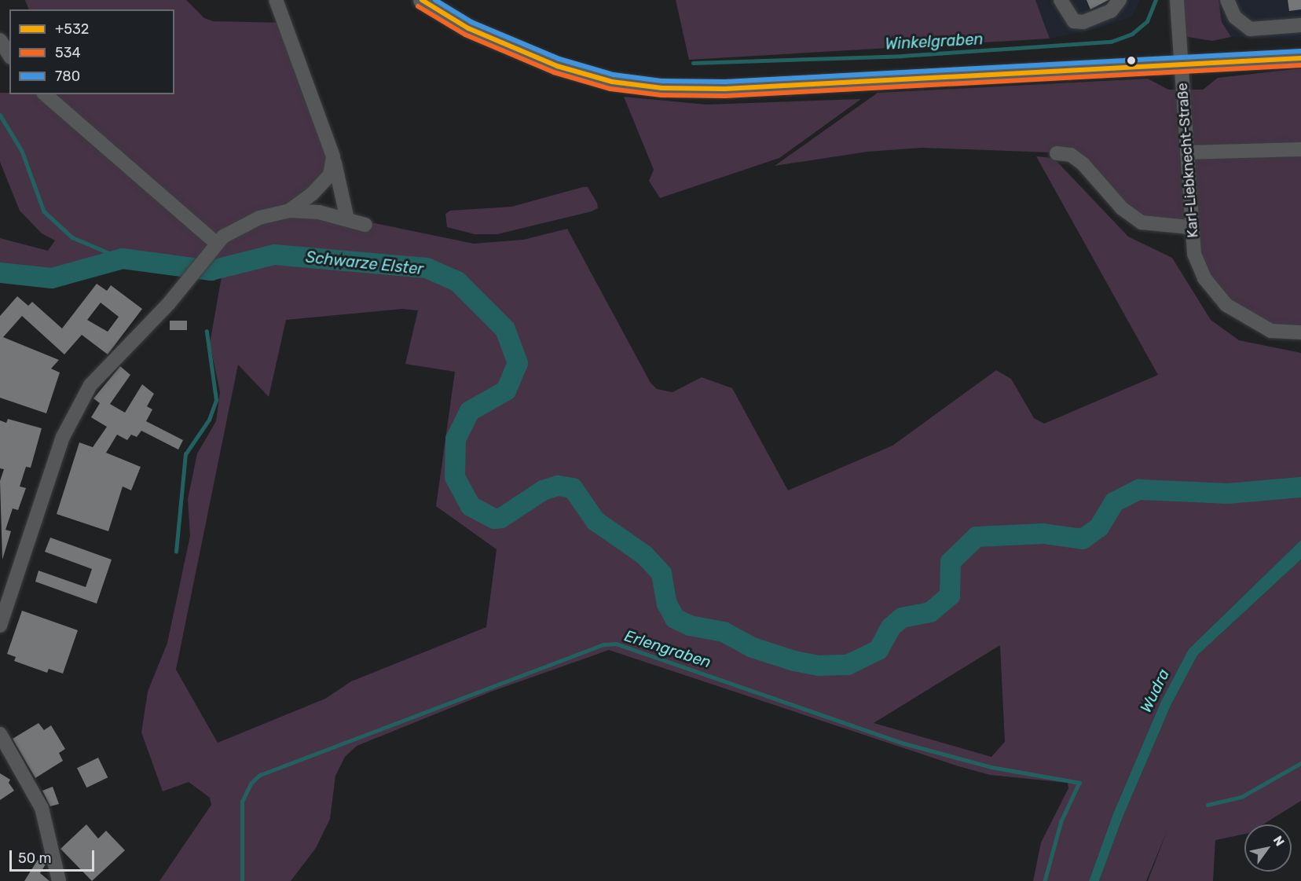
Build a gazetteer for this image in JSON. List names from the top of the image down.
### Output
{
  "streets": {
    "street": ["Karl-Liebknecht-Straße"]
  },
  "water": [
    "Winkelgraben",
    "Schwarze Elster",
    "Erlengraben",
    "Wudra"
  ],
  "lines": ["transit line +532", "transit line 780", "transit line 534"],
  "legend": ["+532", "534", "780"],
  "scale_bar": "50 m",
  "north": "top right"
}
